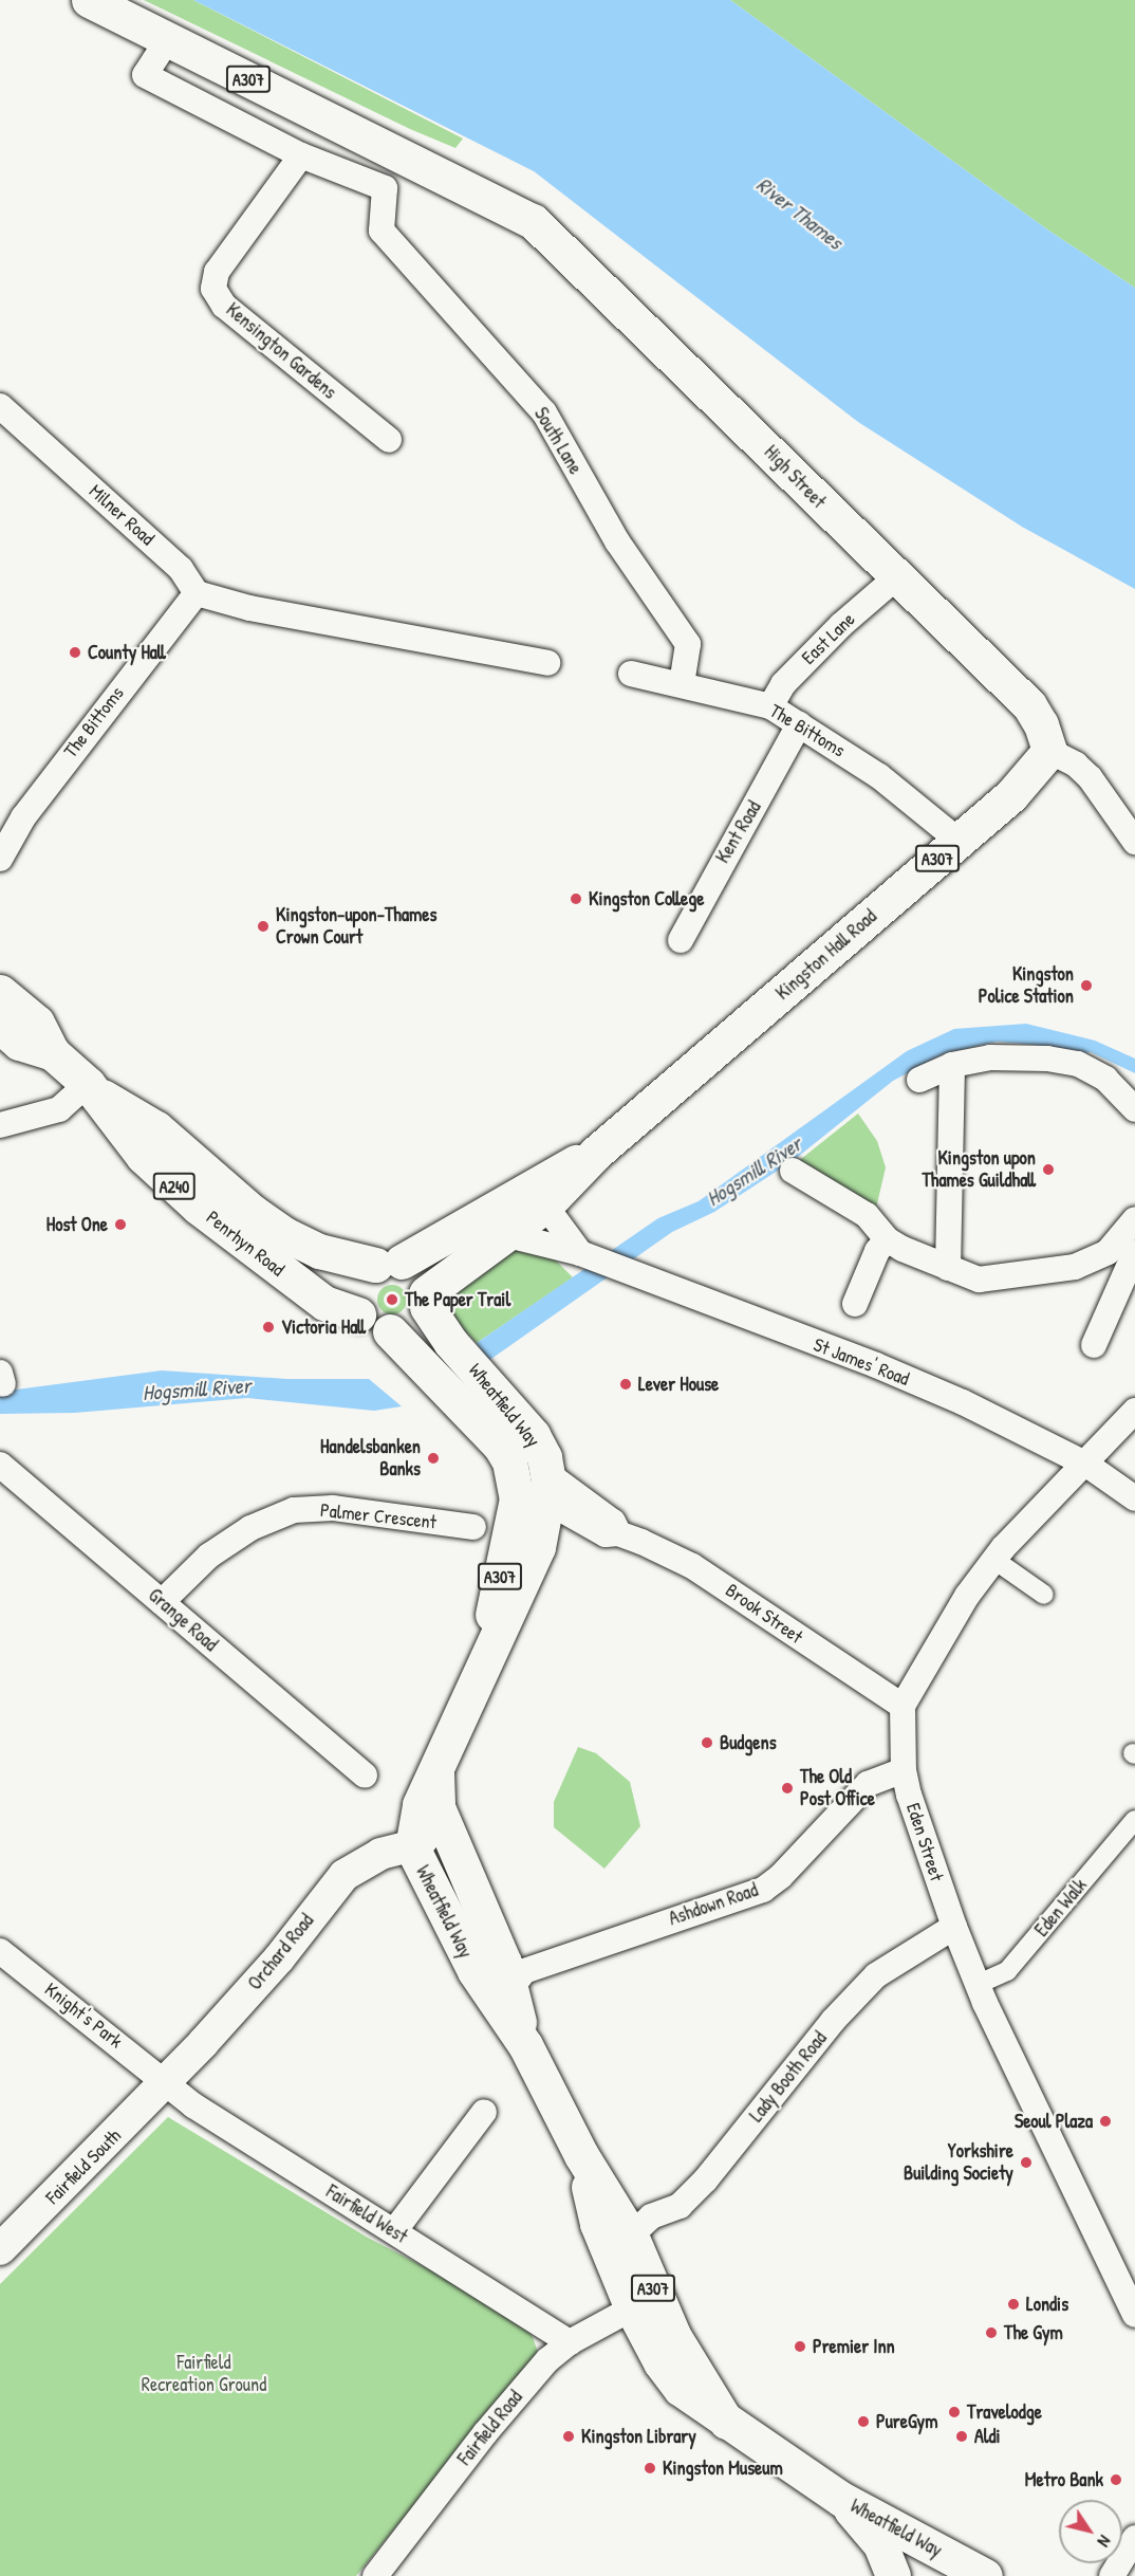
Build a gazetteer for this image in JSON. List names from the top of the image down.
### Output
{
  "streets": {
    "main road": [
      "A307",
      "High Street",
      "Kingston Hall Road",
      "A240",
      "Penrhyn Road",
      "Wheatfield Way"
    ],
    "street": [
      "Kensington Gardens",
      "South Lane",
      "Milner Road",
      "East Lane",
      "The Bittoms",
      "Kent Road",
      "St James' Road",
      "Palmer Crescent",
      "Brook Street",
      "Grange Road",
      "Eden Street",
      "Ashdown Road",
      "Eden Walk",
      "Orchard Road",
      "Knight's Park",
      "Lady Booth Road",
      "Fairfield South",
      "Fairfield West",
      "Fairfield Road"
    ]
  },
  "crossings": [
    ["A307", "High Street"],
    ["South Lane", "The Bittoms"],
    ["High Street", "East Lane"],
    ["High Street", "Kingston Hall Road"],
    ["Milner Road", "The Bittoms"],
    ["East Lane", "The Bittoms"],
    ["The Bittoms", "Kent Road"],
    ["The Bittoms", "Kingston Hall Road"],
    ["Kingston Hall Road", "Penrhyn Road"],
    ["Kingston Hall Road", "St James' Road"],
    ["Kingston Hall Road", "Wheatfield Way"],
    ["Penrhyn Road", "Wheatfield Way"],
    ["Wheatfield Way", "Brook Street"],
    ["Wheatfield Way", "Ashdown Road"],
    ["Wheatfield Way", "Orchard Road"],
    ["Wheatfield Way", "Lady Booth Road"],
    ["Wheatfield Way", "Fairfield Road"],
    ["Palmer Crescent", "Grange Road"],
    ["Brook Street", "Eden Street"],
    ["Eden Street", "Ashdown Road"],
    ["Eden Street", "Eden Walk"],
    ["Eden Street", "Lady Booth Road"],
    ["Orchard Road", "Knight's Park"],
    ["Orchard Road", "Fairfield South"],
    ["Orchard Road", "Fairfield West"],
    ["Knight's Park", "Fairfield South"],
    ["Knight's Park", "Fairfield West"],
    ["Fairfield South", "Fairfield West"],
    ["Fairfield West", "Fairfield Road"]
  ],
  "water": ["River Thames", "Hogsmill River"],
  "parks": ["Fairfield Recreation Ground"],
  "places": [
    "County Hall",
    "Kingston College",
    "Kingston-upon-Thames Crown Court",
    "Kingston Police Station",
    "Kingston upon Thames Guildhall",
    "Host One",
    "The Paper Trail",
    "Victoria Hall",
    "Lever House",
    "Handelsbanken Banks",
    "Budgens",
    "The Old Post Office",
    "Seoul Plaza",
    "Yorkshire Building Society",
    "Londis",
    "The Gym",
    "Premier Inn",
    "Travelodge",
    "PureGym",
    "Kingston Library",
    "Aldi",
    "Kingston Museum",
    "Metro Bank"
  ],
  "north": "bottom right"
}
